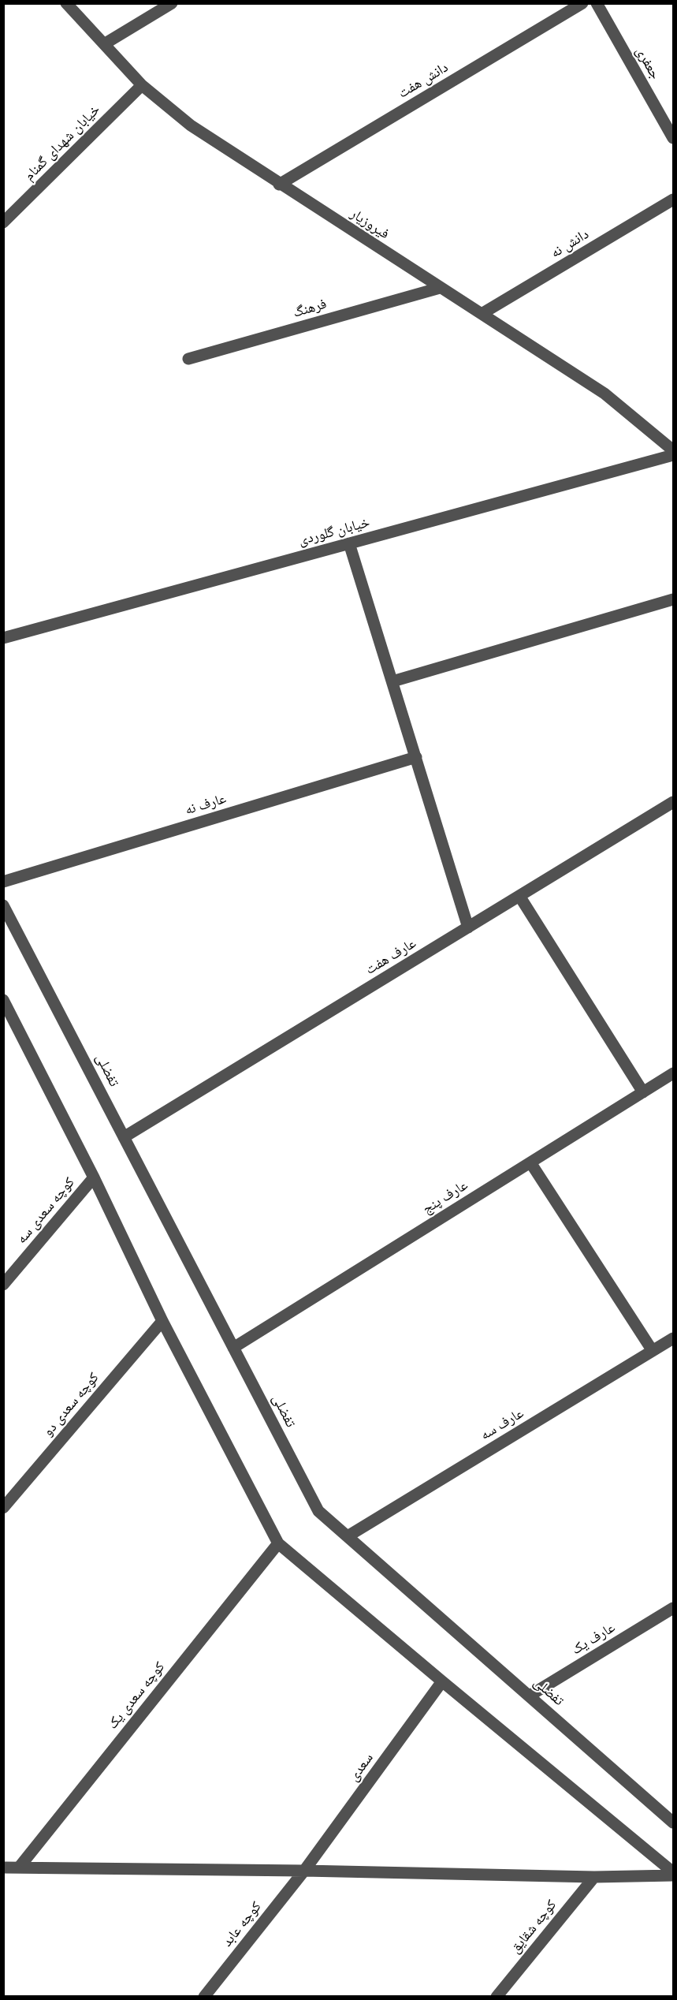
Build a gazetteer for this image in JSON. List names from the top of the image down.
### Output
{
  "streets": {
    "street": [
      "جعفری",
      "دانش هفت",
      "خیابان شهدای گمنام",
      "فیروزیار",
      "دانش نه",
      "فرهنگ",
      "خیابان گلوردی",
      "عارف نه",
      "عارف هفت",
      "تفضلی",
      "عارف پنج",
      "کوچه سعدی سه",
      "کوچه سعدی دو",
      "عارف سه",
      "عارف یک",
      "کوچه سعدی یک",
      "سعدی",
      "کوچه عابد",
      "کوچه شقایق"
    ]
  },
  "crossings": [
    ["دانش هفت", "فیروزیار"],
    ["خیابان شهدای گمنام", "فیروزیار"],
    ["فیروزیار", "دانش نه"],
    ["فیروزیار", "فرهنگ"],
    ["عارف هفت", "تفضلی"],
    ["تفضلی", "عارف پنج"],
    ["تفضلی", "عارف سه"],
    ["تفضلی", "عارف یک"],
    ["سعدی", "کوچه عابد"]
  ]
}
